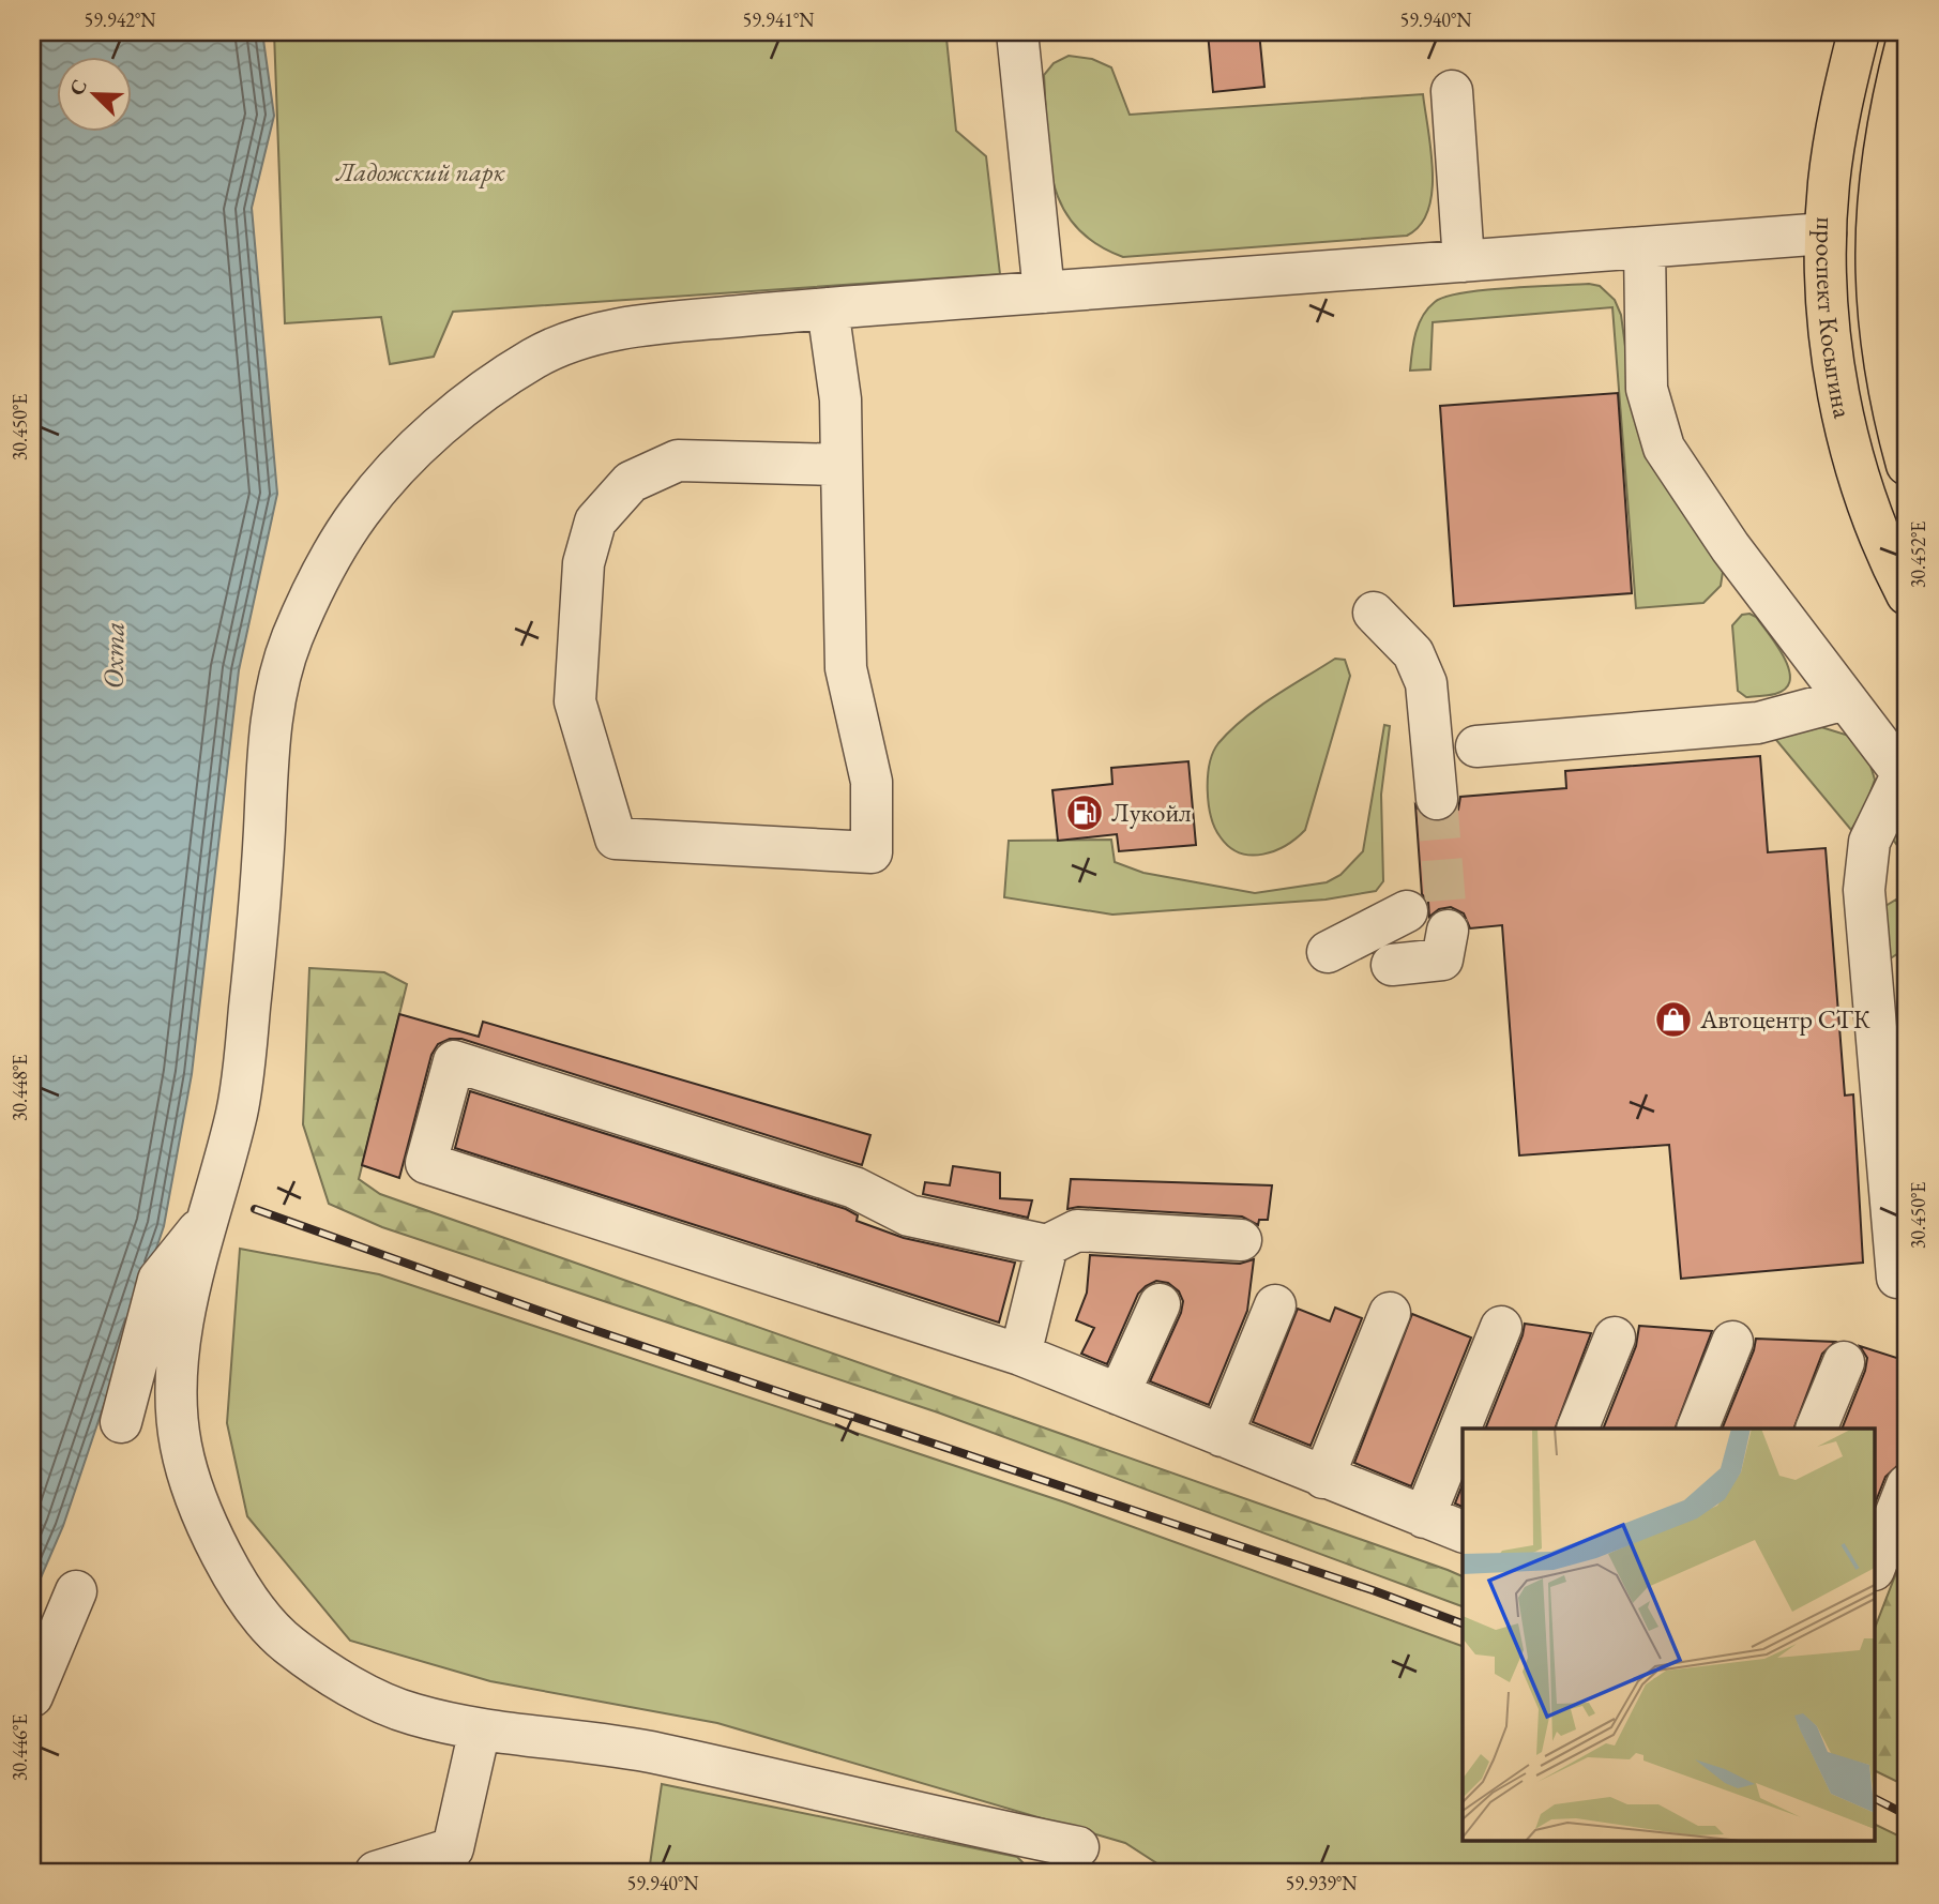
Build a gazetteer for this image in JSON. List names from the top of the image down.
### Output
{
  "streets": {
    "main road": ["проспект Косыгина"]
  },
  "water": ["Охта"],
  "parks": ["Ладожский парк"],
  "places": {
    "fuel station": ["Лукойл"],
    "shop": ["Автоцентр СТК"]
  },
  "north": "top left",
  "coordinates": [
    "59.942°N",
    "59.941°N",
    "59.940°N",
    "30.450°E",
    "30.452°E",
    "30.448°E",
    "30.446°E",
    "59.939°N"
  ]
}
